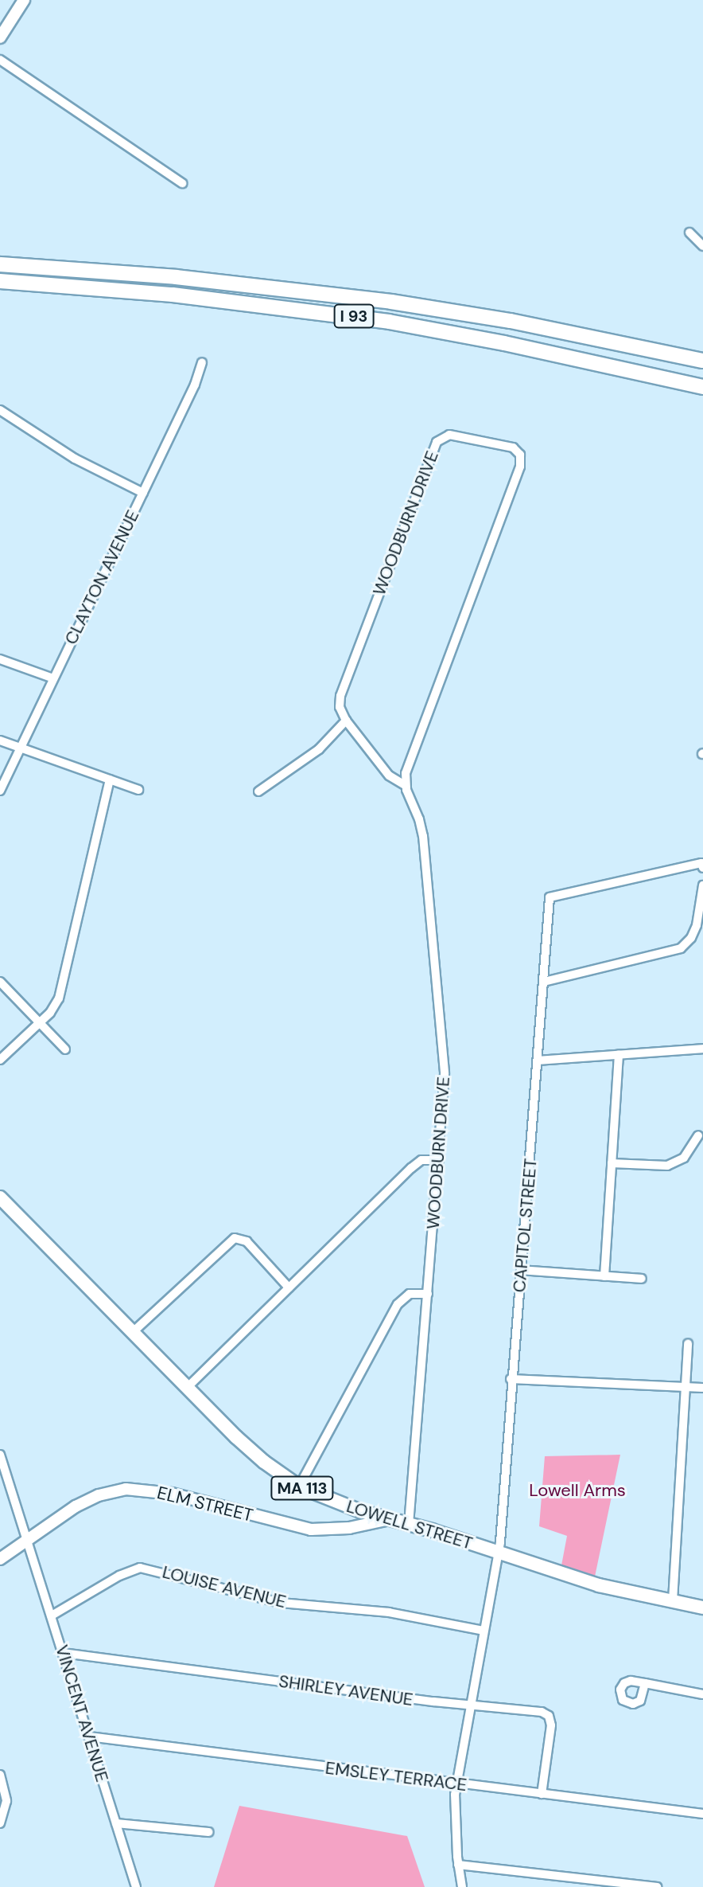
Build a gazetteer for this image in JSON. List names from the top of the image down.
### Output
{
  "streets": {
    "highway": ["I 93"],
    "main road": ["MA 113", "LOWELL STREET"],
    "street": [
      "WOODBURN DRIVE",
      "CLAYTON AVENUE",
      "CAPITOL STREET",
      "ELM STREET",
      "LOUISE AVENUE",
      "SHIRLEY AVENUE",
      "VINCENT AVENUE",
      "EMSLEY TERRACE"
    ]
  },
  "crossings": [
    ["WOODBURN DRIVE", "LOWELL STREET"],
    ["CAPITOL STREET", "LOWELL STREET"],
    ["CAPITOL STREET", "LOUISE AVENUE"],
    ["CAPITOL STREET", "SHIRLEY AVENUE"],
    ["CAPITOL STREET", "EMSLEY TERRACE"],
    ["ELM STREET", "LOWELL STREET"],
    ["ELM STREET", "VINCENT AVENUE"],
    ["LOUISE AVENUE", "VINCENT AVENUE"],
    ["SHIRLEY AVENUE", "VINCENT AVENUE"],
    ["SHIRLEY AVENUE", "EMSLEY TERRACE"],
    ["VINCENT AVENUE", "EMSLEY TERRACE"]
  ],
  "parks": ["Lowell Arms"]
}
